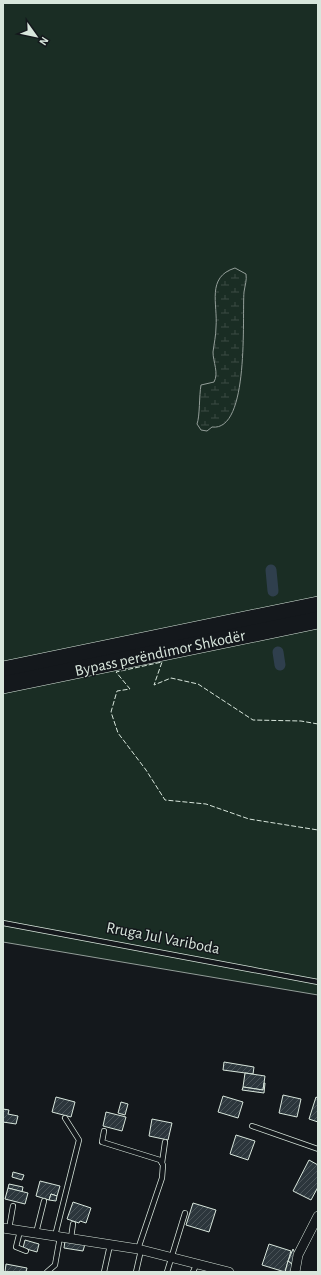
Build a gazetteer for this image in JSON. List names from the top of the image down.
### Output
{
  "streets": {
    "highway": ["Bypass perëndimor Shkodër"],
    "lane": ["Rruga Jul Variboda"]
  },
  "north": "bottom right"
}
